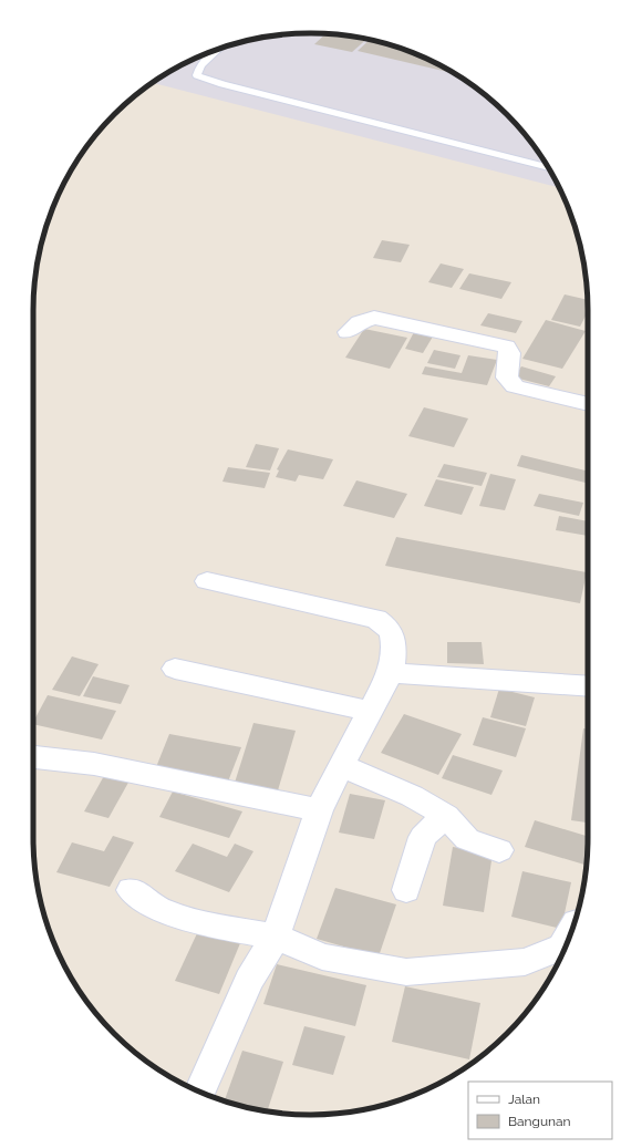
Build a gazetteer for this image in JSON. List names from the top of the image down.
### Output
{
  "legend": ["Jalan", "Bangunan"]
}
